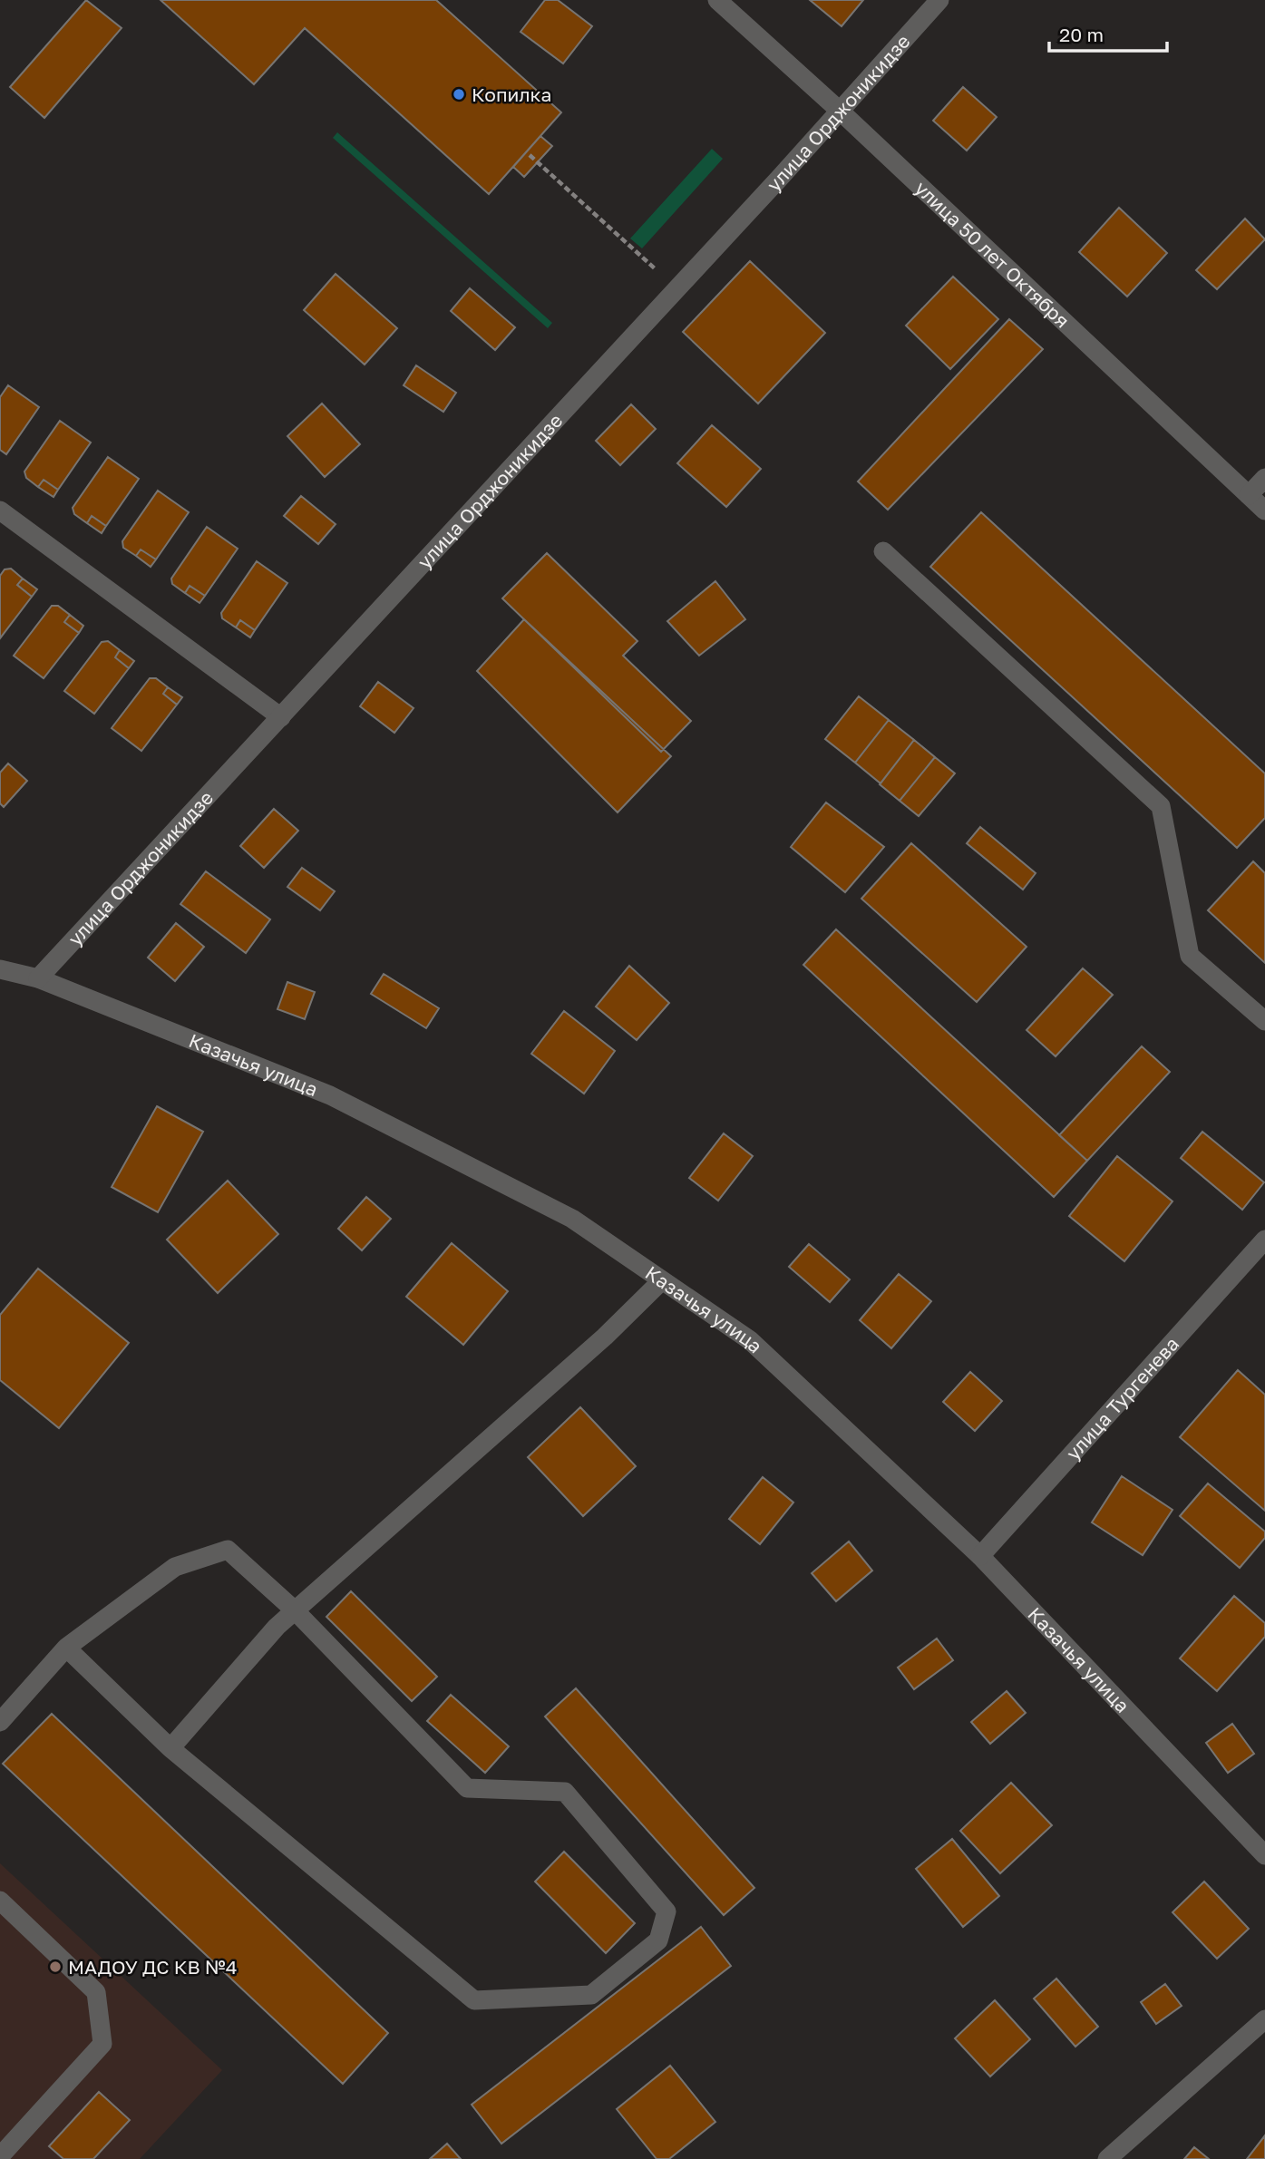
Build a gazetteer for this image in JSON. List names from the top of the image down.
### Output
{
  "streets": {
    "street": [
      "улица Орджоникидзе",
      "улица 50 лет Октября",
      "Казачья улица",
      "улица Тургенева"
    ]
  },
  "crossings": [
    ["улица Орджоникидзе", "улица 50 лет Октября"],
    ["улица Орджоникидзе", "Казачья улица"],
    ["Казачья улица", "улица Тургенева"]
  ],
  "places": ["Копилка", "МАДОУ ДС КВ №4"],
  "scale_bar": "20 m"
}
